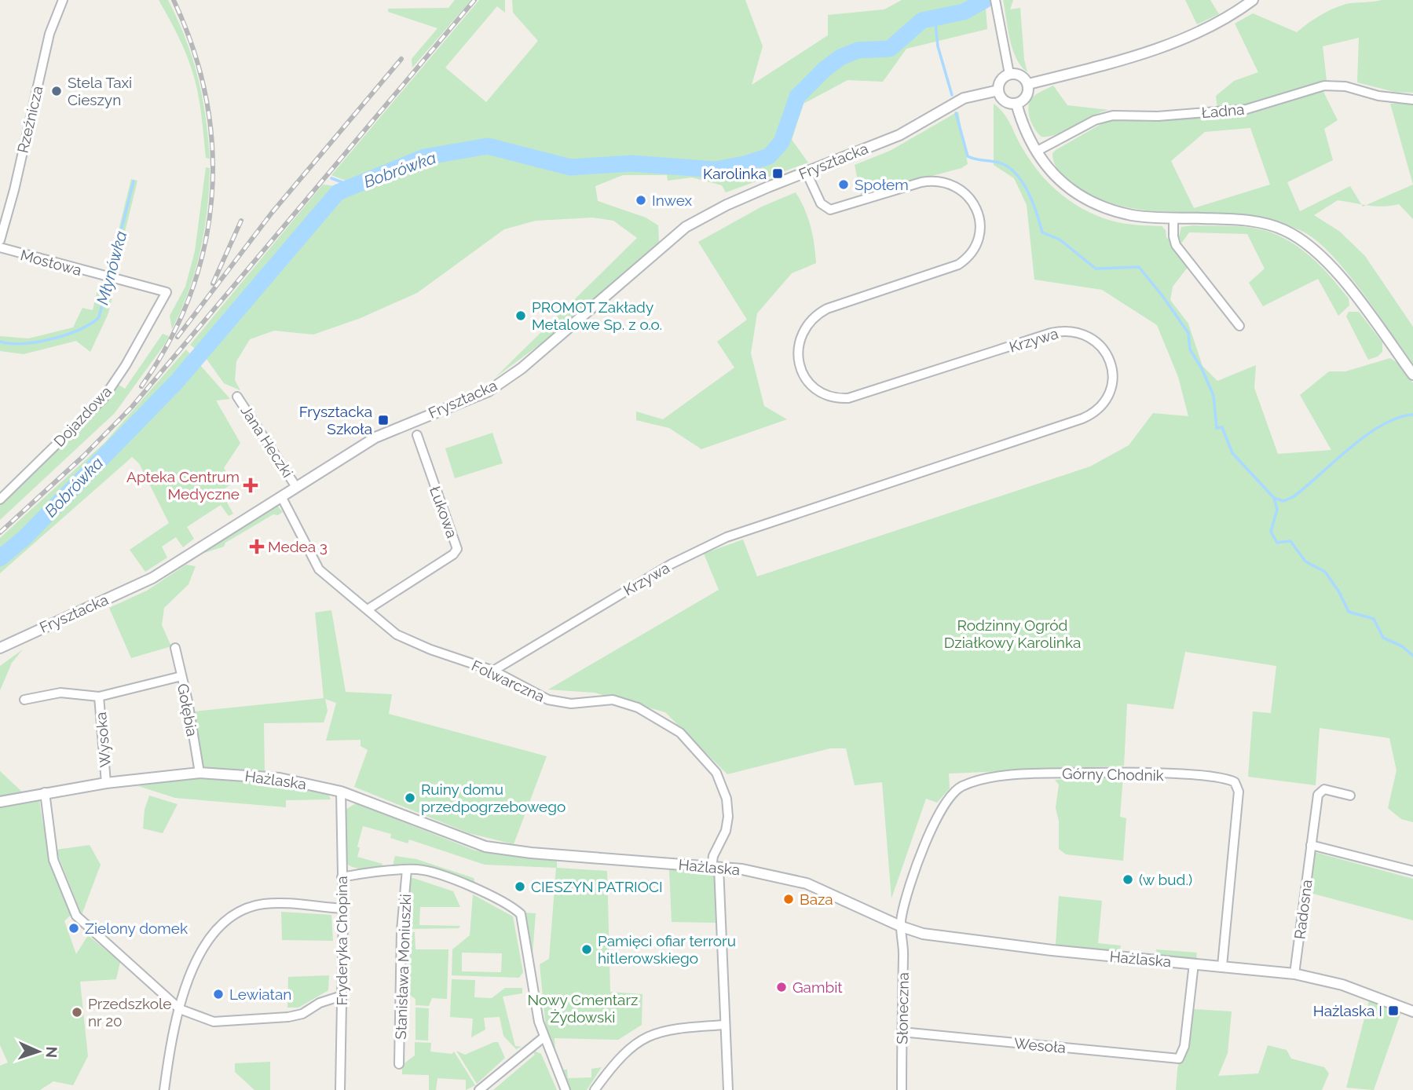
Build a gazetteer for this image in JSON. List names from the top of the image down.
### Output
{
  "streets": {
    "street": [
      "Ładna",
      "Rzeźnicza",
      "Frysztacka",
      "Mostowa",
      "Krzywa",
      "Dojazdowa",
      "Jana Heczki",
      "Łukowa",
      "Folwarczna",
      "Gołębia",
      "Wysoka",
      "Górny Chodnik",
      "Hażlaska",
      "Radosna",
      "Fryderyka Chopina",
      "Stanisława Moniuszki",
      "Słoneczna",
      "Wesoła"
    ]
  },
  "crossings": [
    ["Frysztacka", "Krzywa"],
    ["Frysztacka", "Jana Heczki"],
    ["Frysztacka", "Folwarczna"],
    ["Mostowa", "Dojazdowa"],
    ["Krzywa", "Folwarczna"],
    ["Łukowa", "Folwarczna"],
    ["Folwarczna", "Hażlaska"],
    ["Gołębia", "Hażlaska"],
    ["Wysoka", "Hażlaska"],
    ["Górny Chodnik", "Hażlaska"],
    ["Górny Chodnik", "Słoneczna"],
    ["Hażlaska", "Radosna"],
    ["Hażlaska", "Fryderyka Chopina"],
    ["Hażlaska", "Słoneczna"],
    ["Hażlaska", "Wesoła"],
    ["Słoneczna", "Wesoła"]
  ],
  "water": ["Bobrówka", "Młynówka"],
  "parks": ["Rodzinny Ogród Działkowy Karolinka", "Nowy Cmentarz Żydowski"],
  "places": {
    "other": [
      "Stela Taxi Cieszyn",
      "Społem",
      "Inwex",
      "PROMOT Zakłady Metalowe Sp. z o.o.",
      "Ruiny domu przedpogrzebowego",
      "(w bud.)",
      "CIESZYN PATRIOCI",
      "Baza",
      "Zielony domek",
      "Pamięci ofiar terroru hitlerowskiego",
      "Gambit",
      "Lewiatan",
      "Przedszkole nr 20"
    ],
    "transit": ["Karolinka", "Frysztacka Szkoła", "Hażlaska I"],
    "health": ["Apteka Centrum Medyczne", "Medea 3"]
  },
  "north": "right"
}
